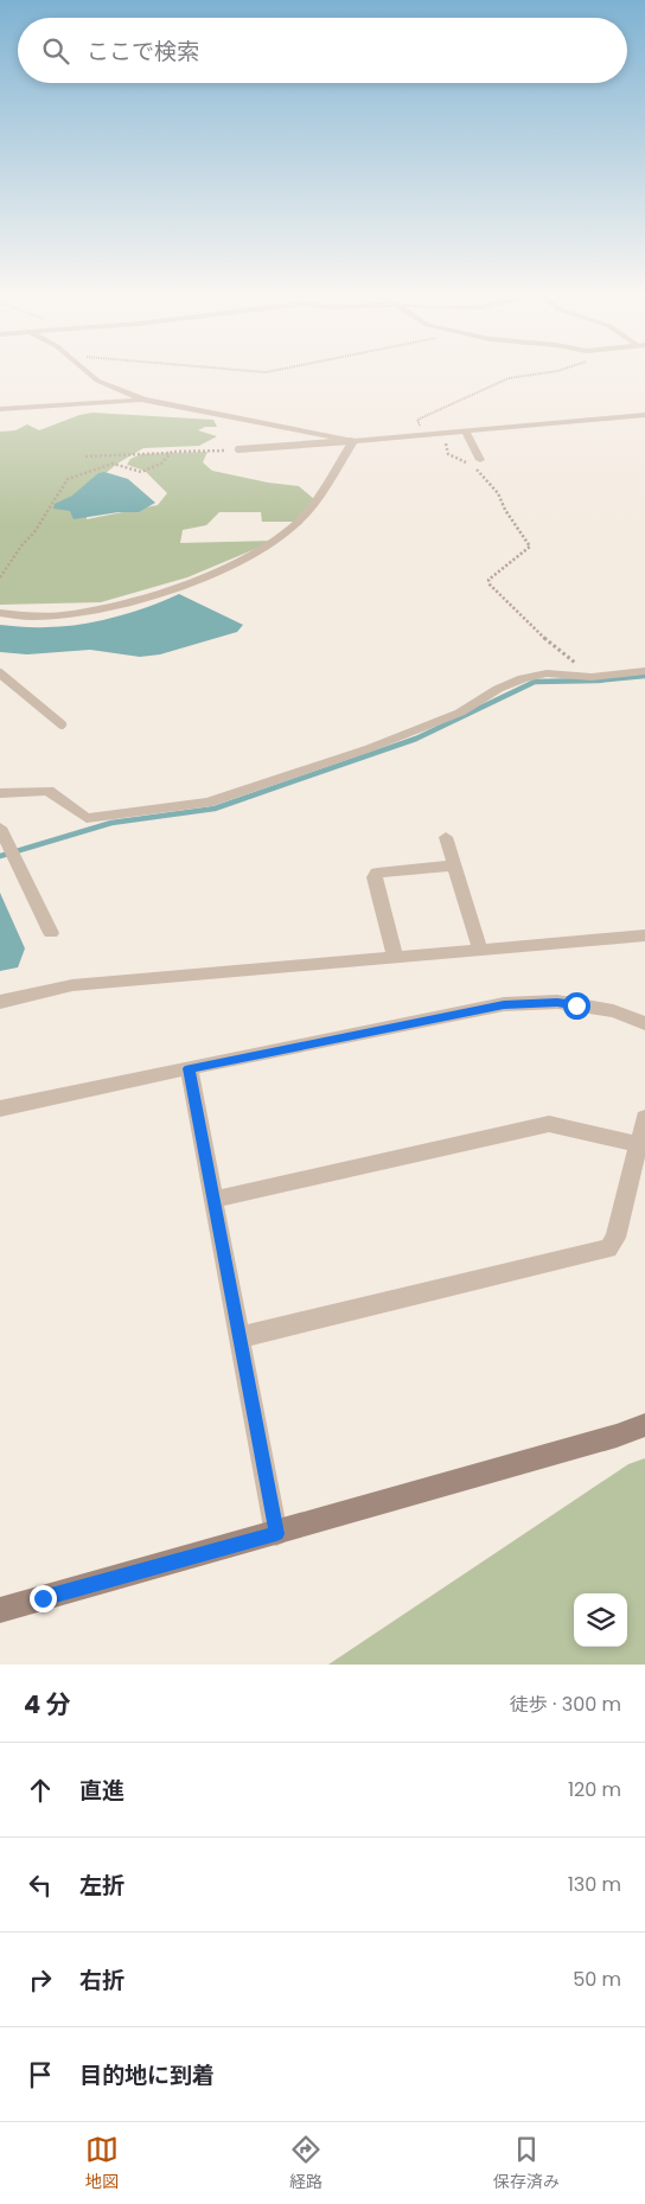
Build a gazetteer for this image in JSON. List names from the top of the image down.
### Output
{
  "page": {
    "search": "ここで検索",
    "heading": ["4 分", "徒歩 · 300 m"],
    "list": [
      ["直進", "120 m"],
      ["左折", "130 m"],
      ["右折", "50 m"],
      "目的地に到着"
    ],
    "nav": ["地図", "経路", "保存済み"]
  }
}
